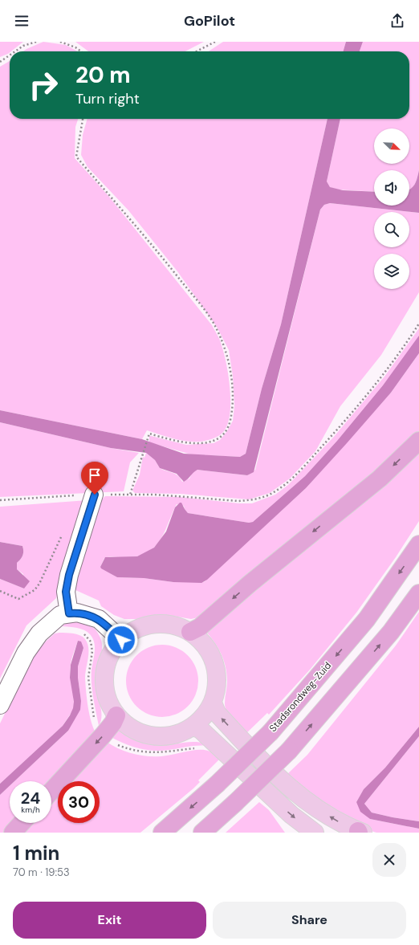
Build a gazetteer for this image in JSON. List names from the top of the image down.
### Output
{
  "streets": {
    "highway": ["Stadsrondweg-Zuid"]
  },
  "north": "bottom right",
  "page": {
    "header": "GoPilot",
    "turn": ["20 m", "Turn right"],
    "speed": "24 km/h",
    "limit": "30",
    "heading": ["1 min", "70 m · 19:53"],
    "buttons": ["Exit", "Share"]
  }
}
